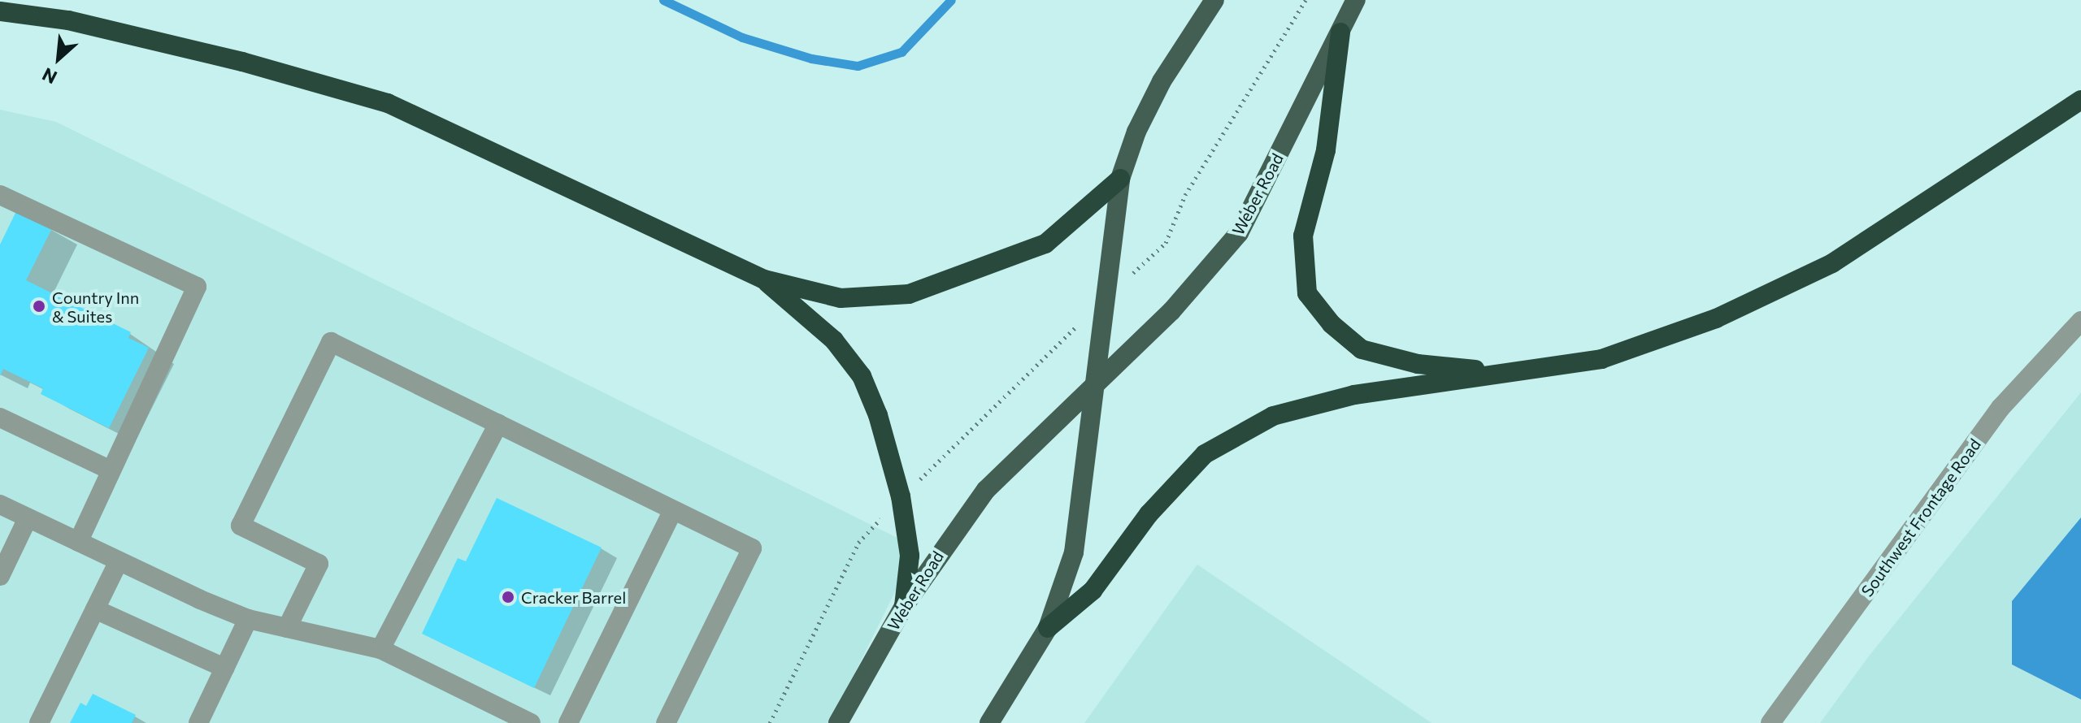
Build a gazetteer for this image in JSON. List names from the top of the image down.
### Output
{
  "streets": {
    "main road": ["Weber Road"],
    "street": ["Southwest Frontage Road"]
  },
  "places": ["Country Inn & Suites", "Cracker Barrel"],
  "north": "bottom left"
}
